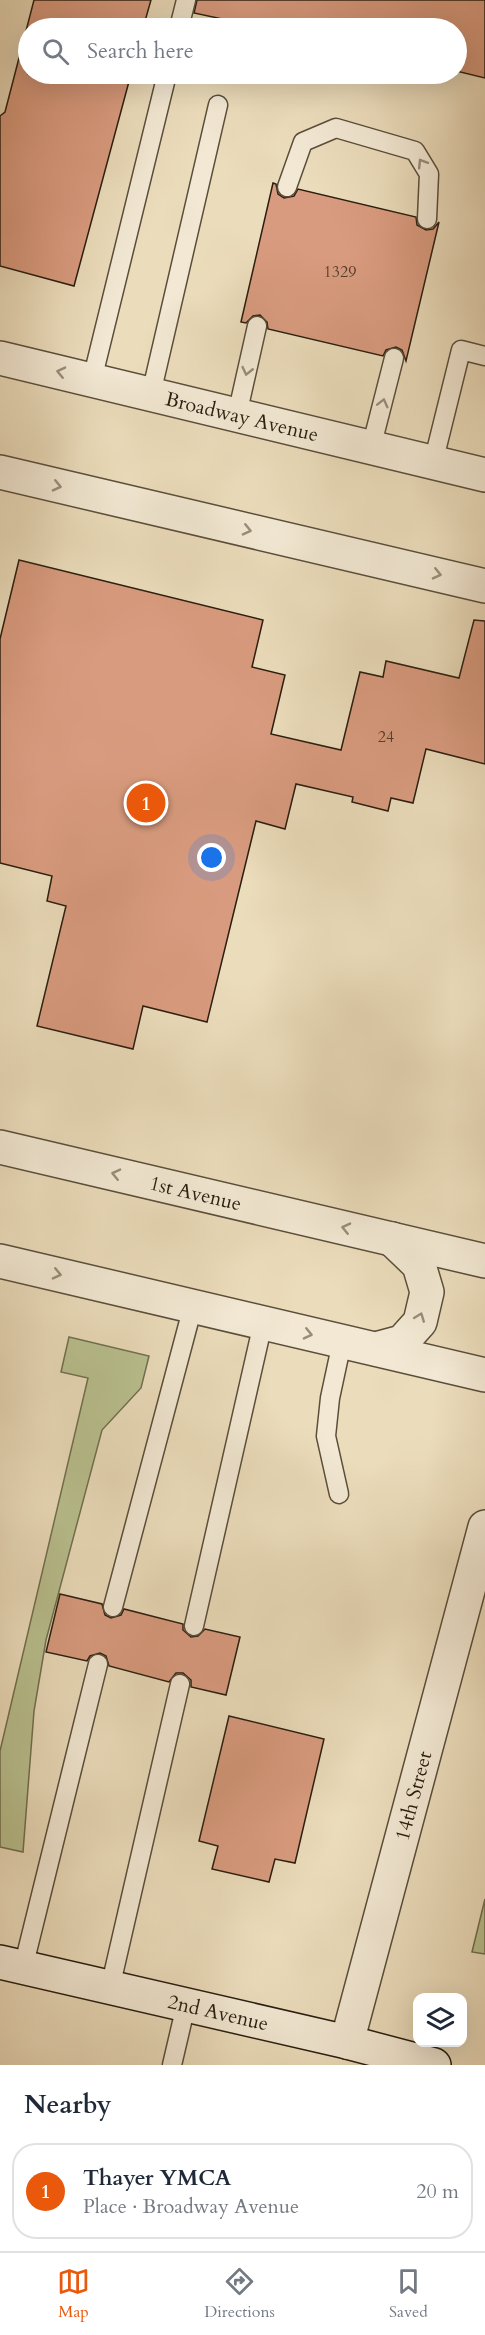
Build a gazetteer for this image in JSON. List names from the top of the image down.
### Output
{
  "streets": {
    "street": [
      "Broadway Avenue",
      "1st Avenue",
      "14th Street",
      "2nd Avenue"
    ]
  },
  "crossings": [
    ["14th Street", "2nd Avenue"]
  ],
  "house_numbers": ["1329", "24"],
  "page": {
    "search": "Search here",
    "pins": "1",
    "heading": "Nearby",
    "list": [
      {
        "mark": "1",
        "name": "Thayer YMCA",
        "note": "Place · Broadway Avenue",
        "value": "20 m"
      }
    ],
    "nav": ["Map", "Directions", "Saved"]
  }
}
